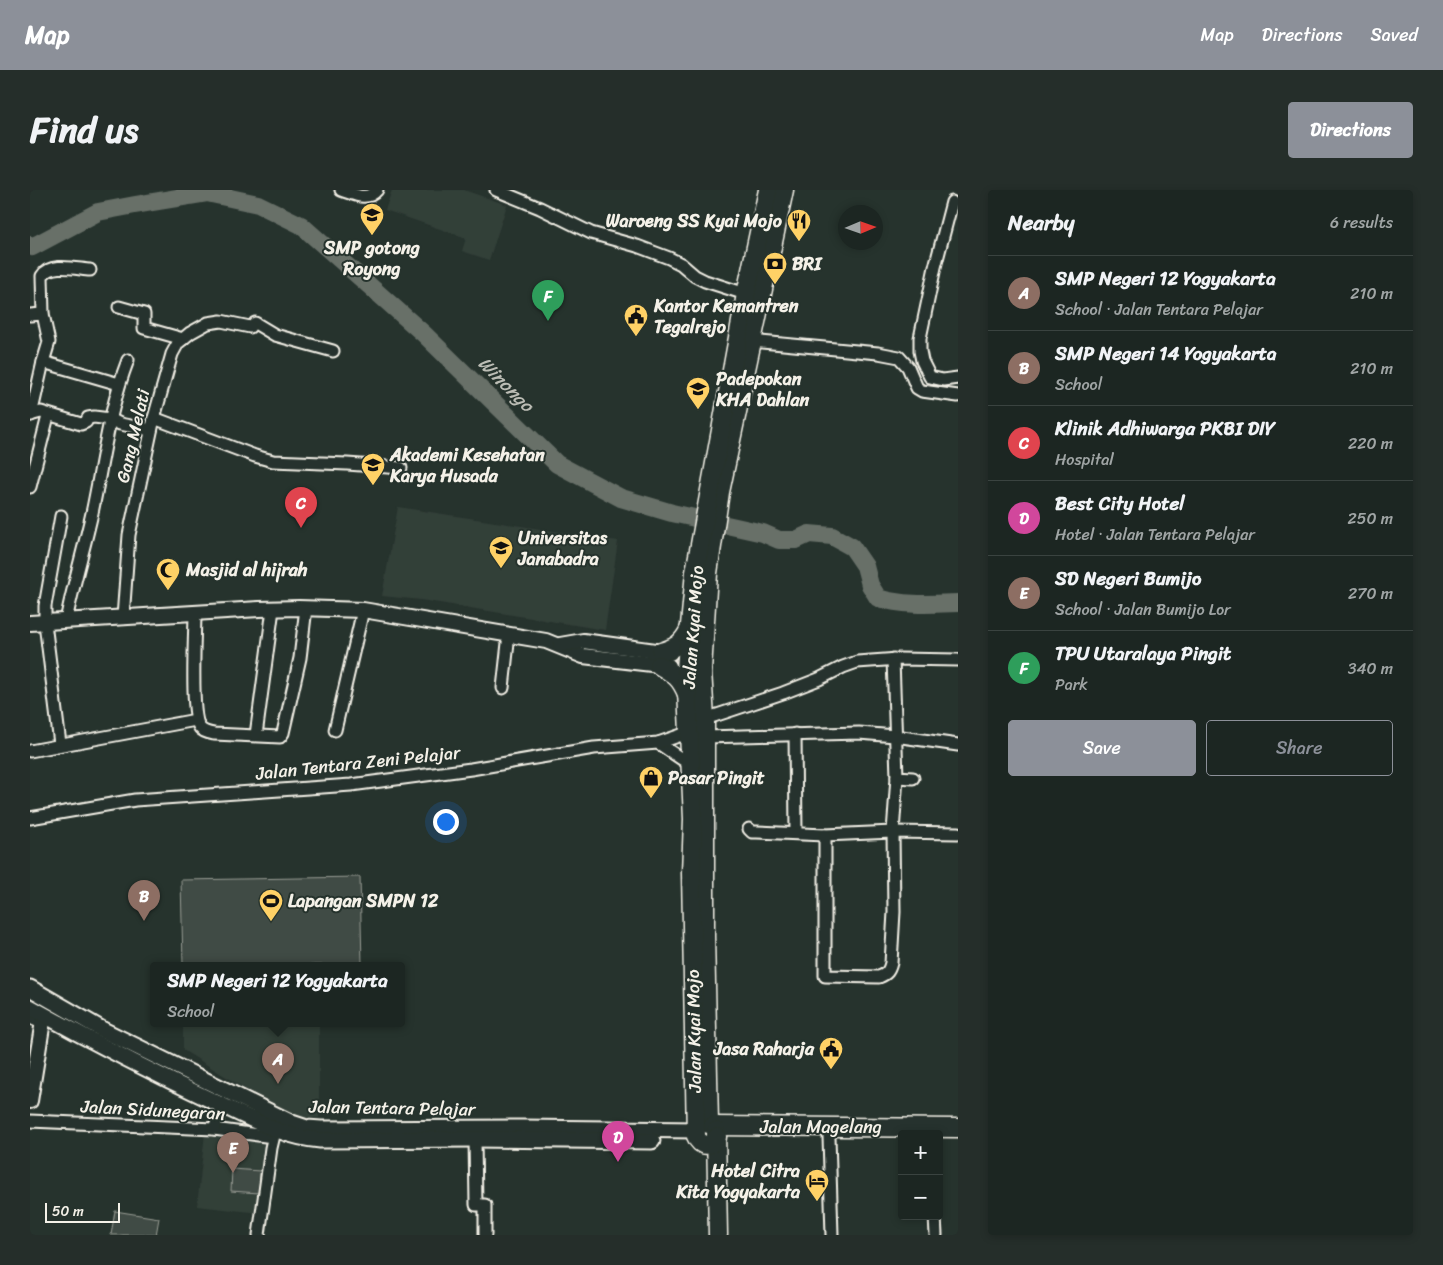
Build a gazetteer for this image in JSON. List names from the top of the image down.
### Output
{
  "streets": {
    "main road": ["Jalan Kyai Mojo", "Jalan Tentara Pelajar", "Jalan Magelang"],
    "street": ["Gang Melati", "Jalan Tentara Zeni Pelajar", "Jalan Sidunegaran"]
  },
  "crossings": [
    ["Jalan Kyai Mojo", "Jalan Tentara Zeni Pelajar"],
    ["Jalan Kyai Mojo", "Jalan Tentara Pelajar"],
    ["Jalan Kyai Mojo", "Jalan Magelang"],
    ["Jalan Tentara Pelajar", "Jalan Sidunegaran"],
    ["Jalan Tentara Pelajar", "Jalan Magelang"]
  ],
  "water": ["Winongo"],
  "places": {
    "school or university": [
      "SMP gotong Royong",
      "Padepokan KHA Dahlan",
      "Akademi Kesehatan Karya Husada",
      "Universitas Janabadra"
    ],
    "restaurant": ["Waroeng SS Kyai Mojo"],
    "bank": ["BRI"],
    "public building": ["Kantor Kemantren Tegalrejo", "Jasa Raharja"],
    "mosque": ["Masjid al hijrah"],
    "shop": ["Pasar Pingit"],
    "sports": ["Lapangan SMPN 12"],
    "hotel": ["Hotel Citra Kita Yogyakarta"]
  },
  "scale_bar": "50 m",
  "north": "right",
  "page": {
    "header": "Map",
    "nav": ["Map", "Directions", "Saved"],
    "title": "Find us",
    "buttons": [
      "Directions",
      ["Save", "Share"]
    ],
    "heading": ["Nearby", "6 results"],
    "list": [
      {
        "mark": "A",
        "name": "SMP Negeri 12 Yogyakarta",
        "note": "School · Jalan Tentara Pelajar",
        "value": "210 m"
      },
      {
        "mark": "B",
        "name": "SMP Negeri 14 Yogyakarta",
        "note": "School",
        "value": "210 m"
      },
      {
        "mark": "C",
        "name": "Klinik Adhiwarga PKBI DIY",
        "note": "Hospital",
        "value": "220 m"
      },
      {
        "mark": "D",
        "name": "Best City Hotel",
        "note": "Hotel · Jalan Tentara Pelajar",
        "value": "250 m"
      },
      {
        "mark": "E",
        "name": "SD Negeri Bumijo",
        "note": "School · Jalan Bumijo Lor",
        "value": "270 m"
      },
      {
        "mark": "F",
        "name": "TPU Utaralaya Pingit",
        "note": "Park",
        "value": "340 m"
      }
    ],
    "pins": [
      "F",
      "C",
      "B",
      "A",
      "D",
      "E"
    ],
    "popup": ["SMP Negeri 12 Yogyakarta", "School"],
    "map_buttons": ["+", "−"],
    "scale": "50 m"
  }
}
